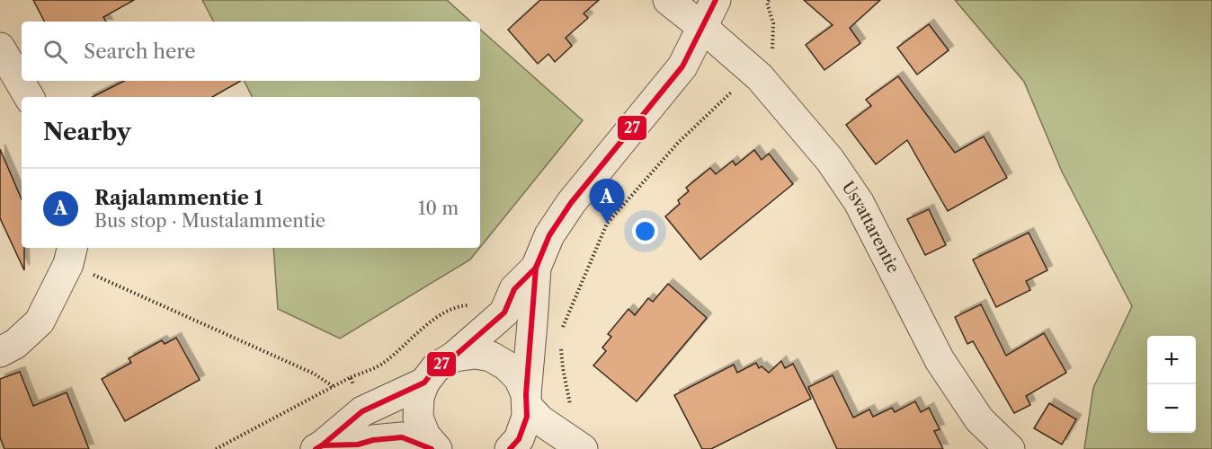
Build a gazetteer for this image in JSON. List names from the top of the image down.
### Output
{
  "streets": {
    "street": ["Usvattarentie"]
  },
  "lines": ["transit line 27"],
  "page": {
    "search": "Search here",
    "heading": "Nearby",
    "list": [
      {
        "mark": "A",
        "name": "Rajalammentie 1",
        "note": "Bus stop · Mustalammentie",
        "value": "10 m"
      }
    ],
    "pins": "A",
    "map_buttons": ["+", "−"]
  }
}
